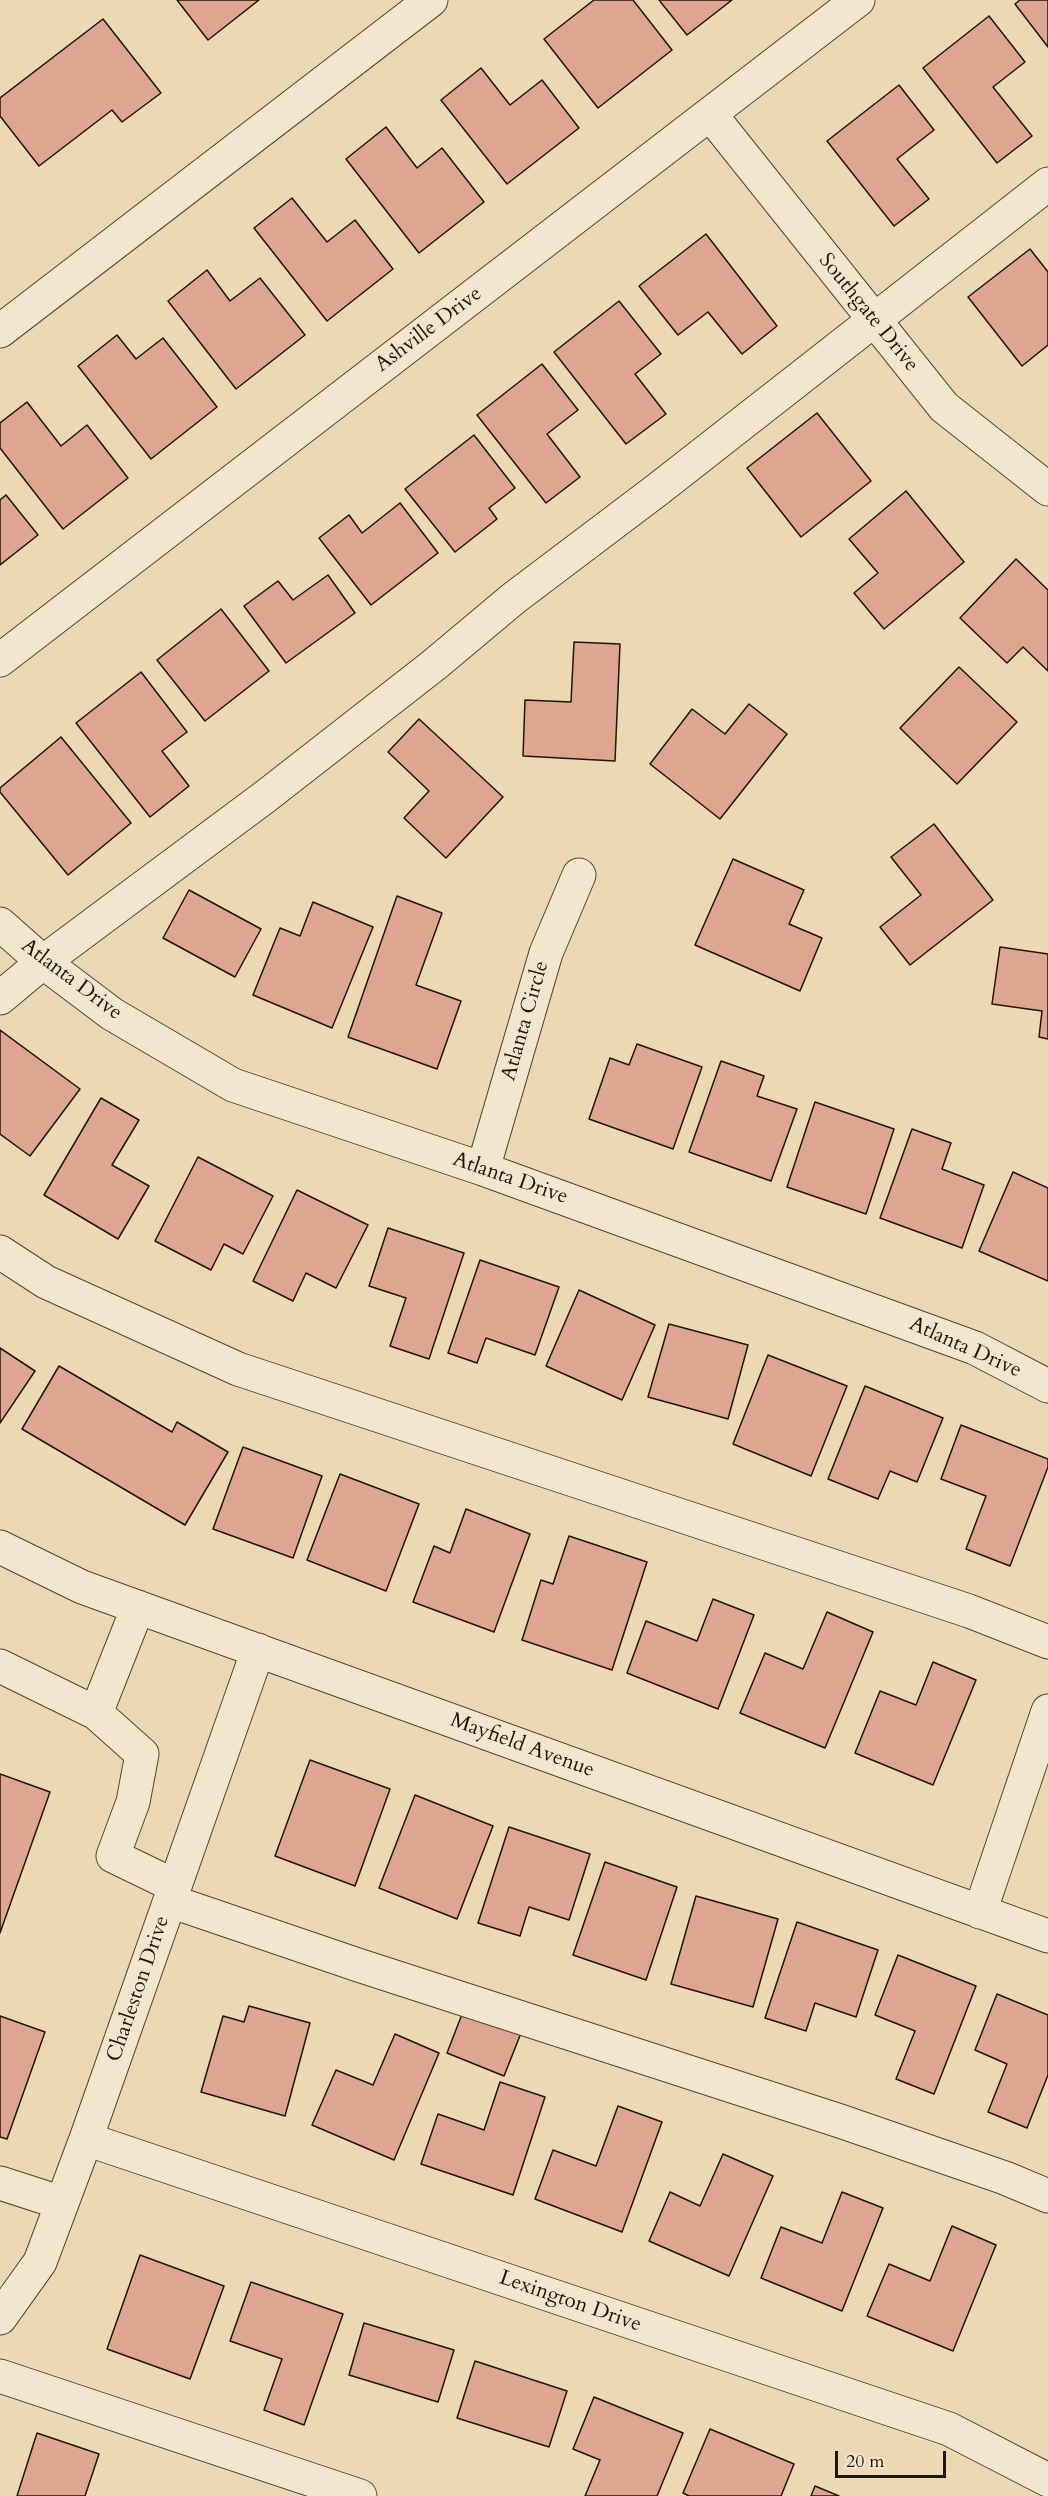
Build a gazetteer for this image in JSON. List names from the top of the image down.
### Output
{
  "streets": {
    "street": [
      "Southgate Drive",
      "Ashville Drive",
      "Atlanta Drive",
      "Atlanta Circle",
      "Mayfield Avenue",
      "Charleston Drive",
      "Lexington Drive"
    ]
  },
  "crossings": [
    ["Southgate Drive", "Ashville Drive"],
    ["Atlanta Drive", "Atlanta Circle"],
    ["Mayfield Avenue", "Charleston Drive"],
    ["Charleston Drive", "Lexington Drive"]
  ],
  "scale_bar": "20 m"
}
